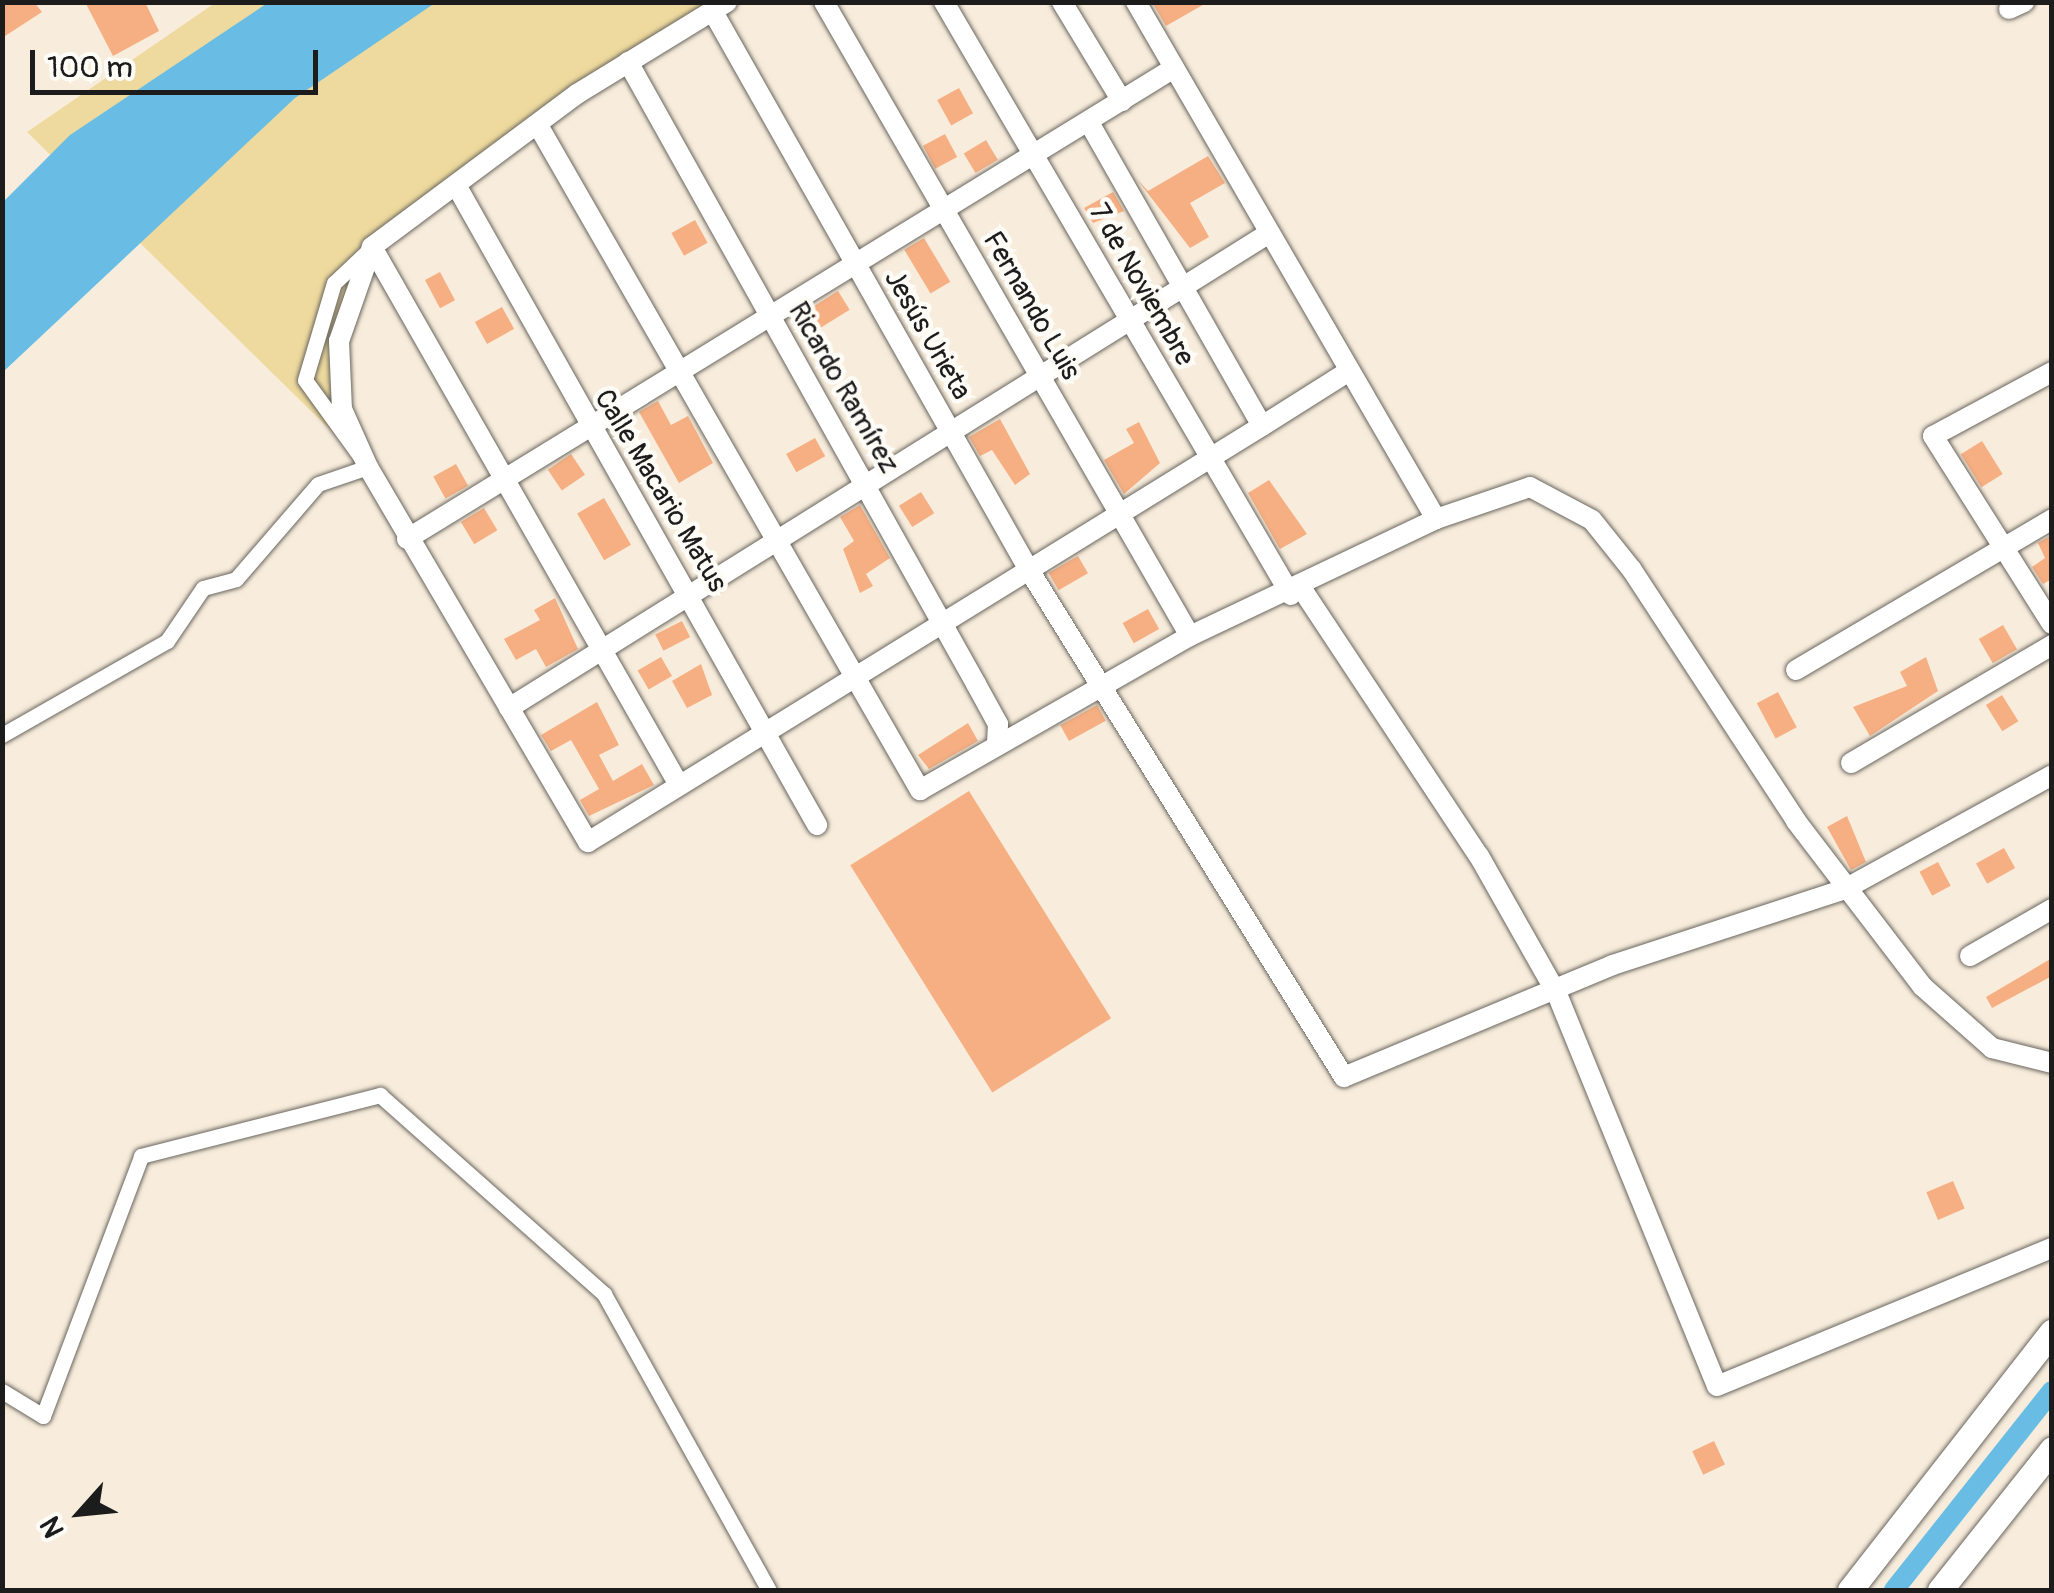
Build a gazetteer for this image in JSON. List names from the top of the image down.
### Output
{
  "streets": {
    "street": [
      "7 de Noviembre",
      "Fernando Luis",
      "Jesús Urieta",
      "Ricardo Ramírez",
      "Calle Macario Matus"
    ]
  },
  "crossings": [
    ["7 de Noviembre", "Jesús Urieta"]
  ],
  "scale_bar": "100 m",
  "north": "bottom left"
}
